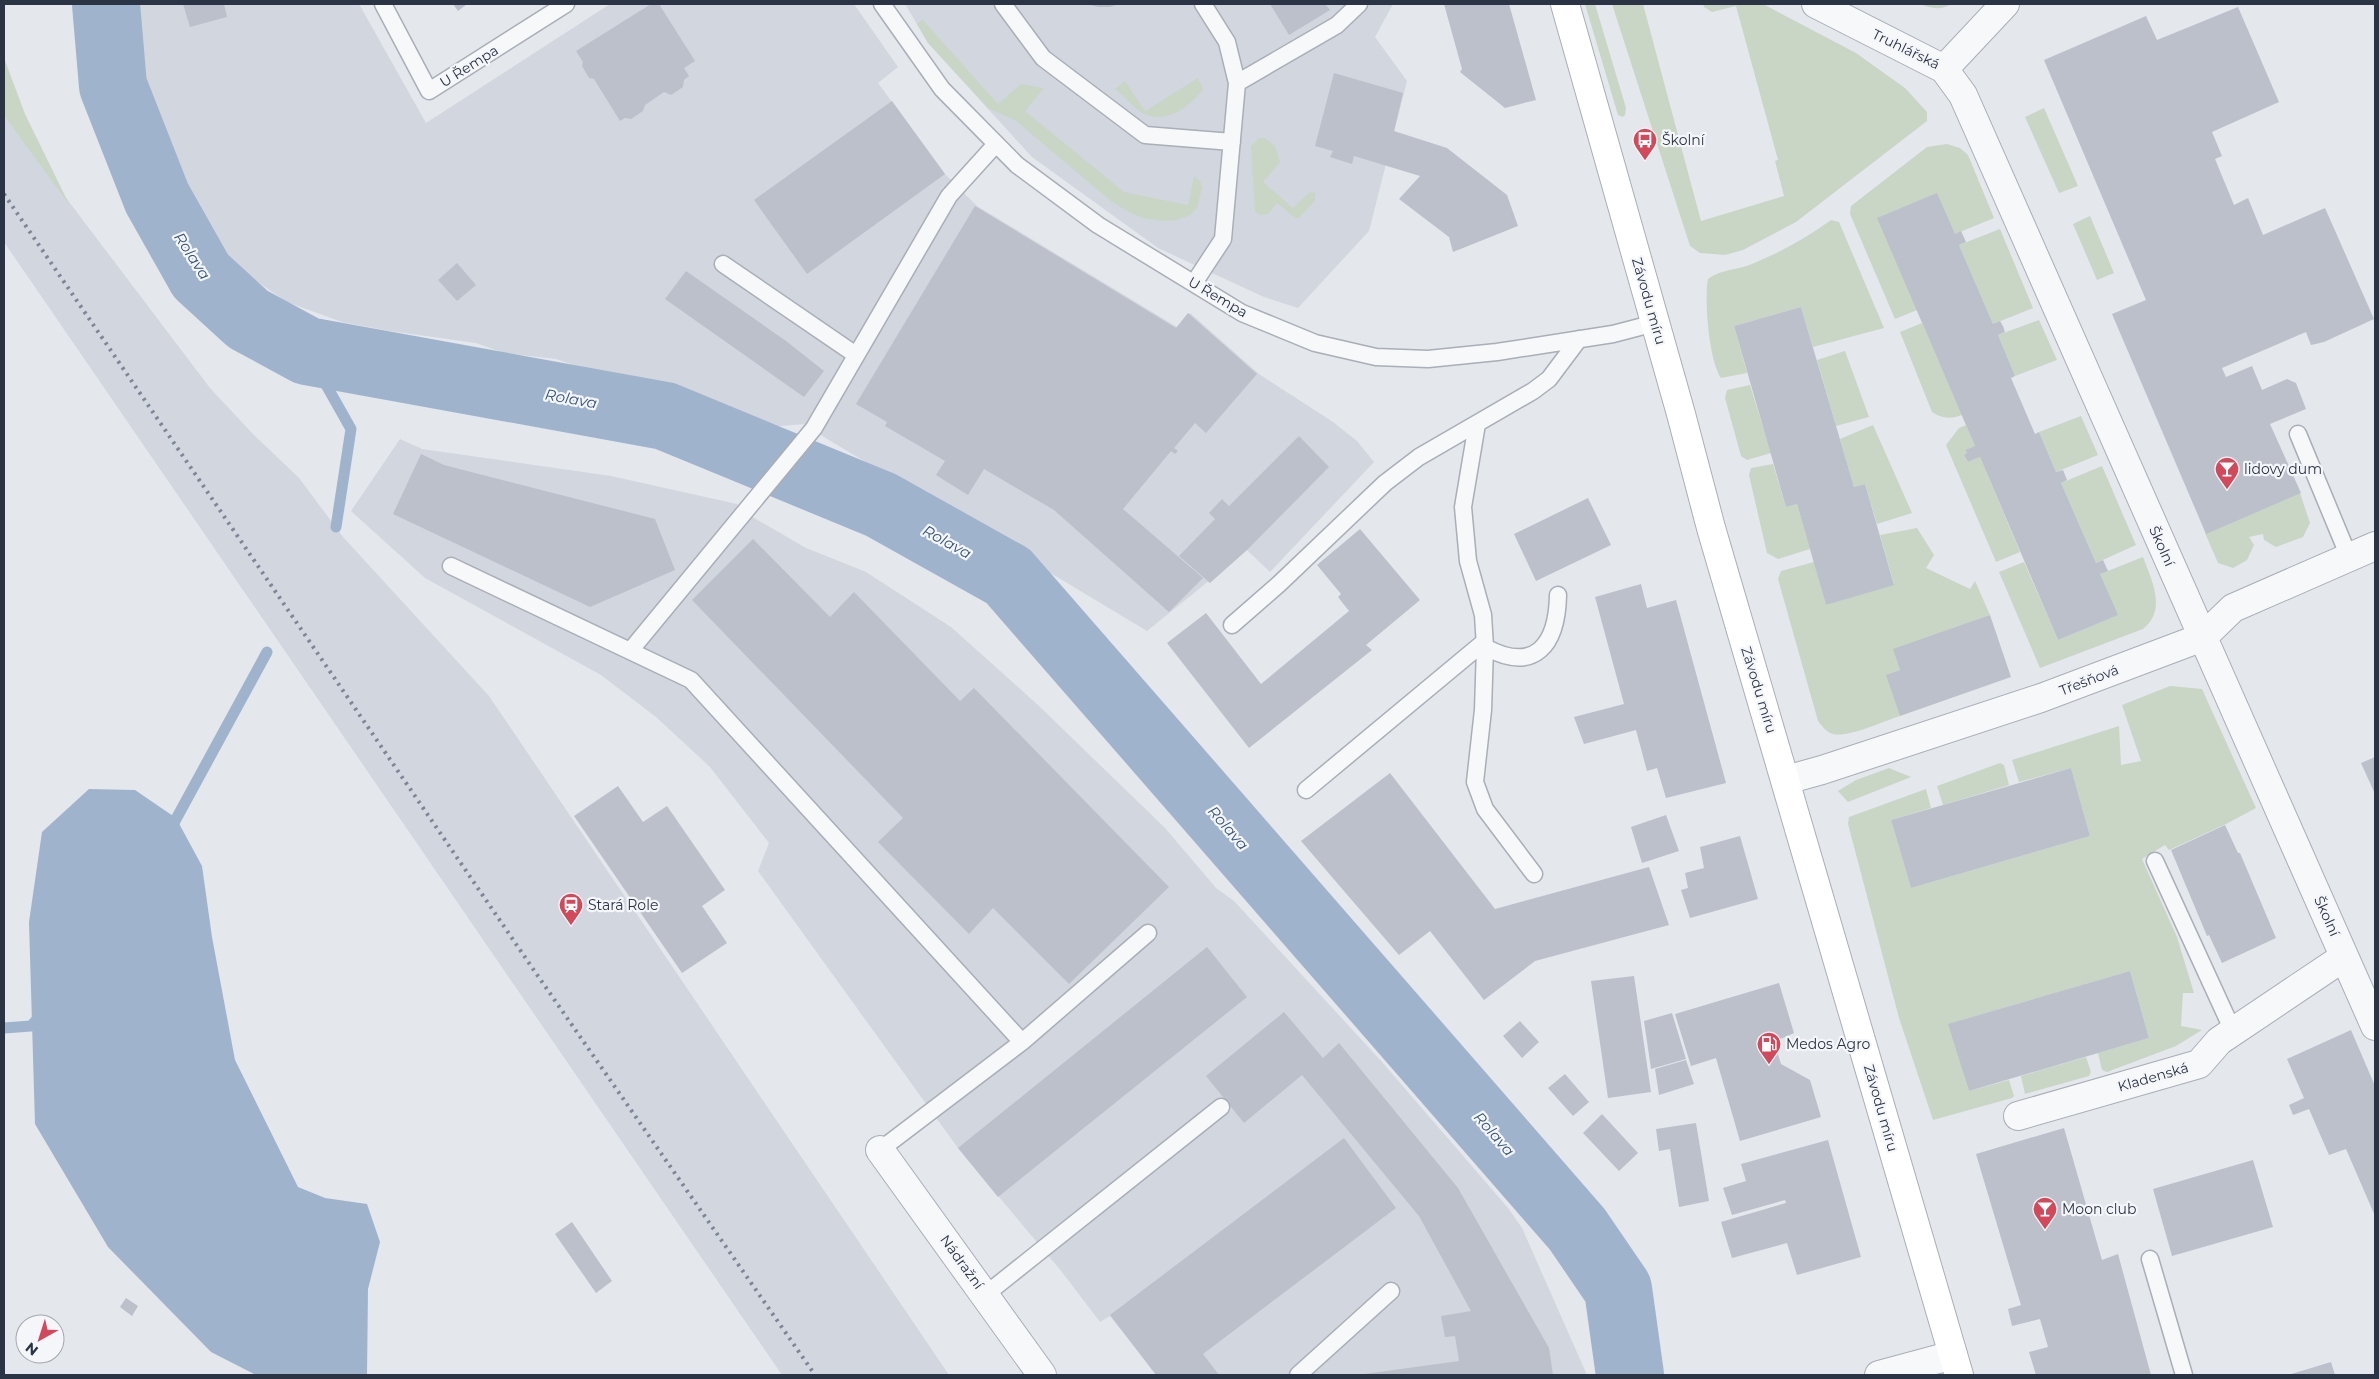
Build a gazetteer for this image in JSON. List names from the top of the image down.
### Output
{
  "streets": {
    "main road": ["Závodu míru"],
    "street": [
      "Truhlářská",
      "Školní",
      "Třešňová",
      "Kladenská",
      "Nádražní"
    ],
    "lane": ["U Řempa"]
  },
  "crossings": [
    ["Truhlářská", "Školní"],
    ["U Řempa", "Závodu míru"],
    ["Závodu míru", "Třešňová"],
    ["Školní", "Třešňová"],
    ["Školní", "Kladenská"]
  ],
  "water": ["Rolava"],
  "places": {
    "bus stop": ["Školní"],
    "bar": ["lidovy dum", "Moon club"],
    "station": ["Stará Role"],
    "fuel station": ["Medos Agro"]
  },
  "north": "bottom left"
}
